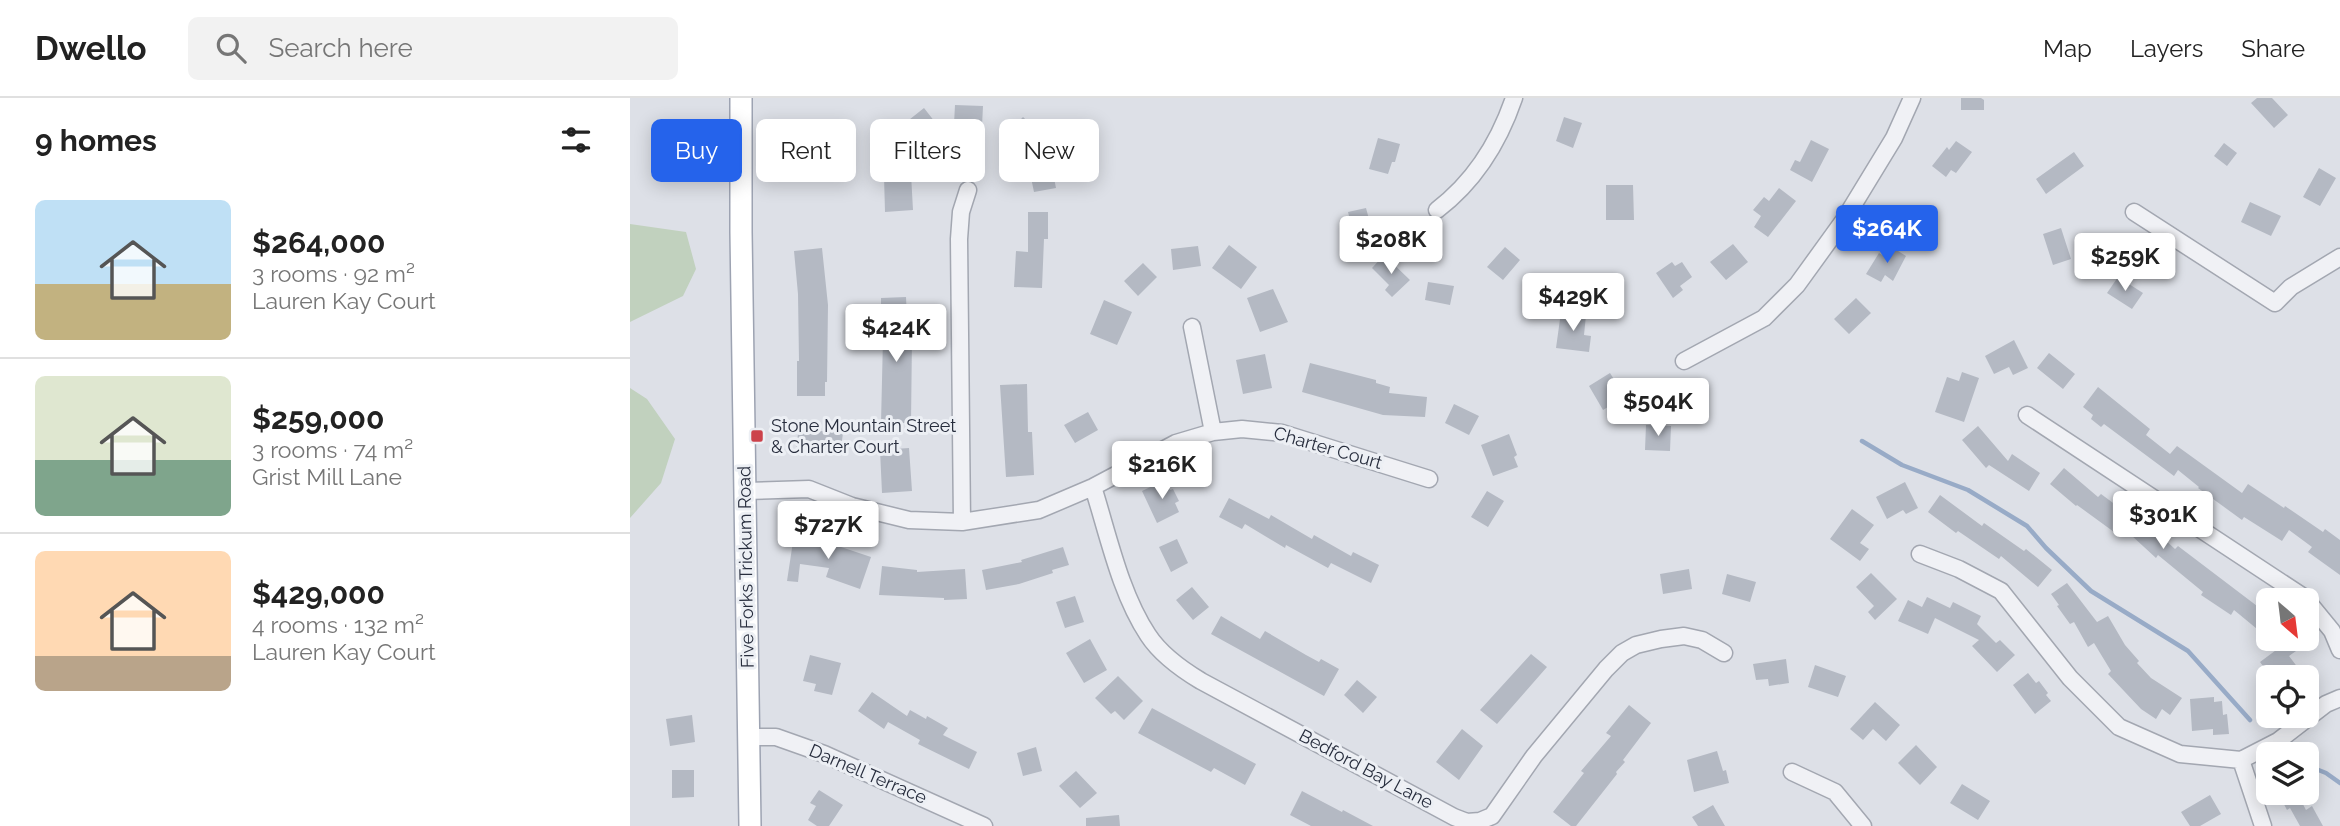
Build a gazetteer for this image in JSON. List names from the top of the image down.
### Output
{
  "streets": {
    "main road": ["Five Forks Trickum Road"],
    "street": ["Charter Court", "Bedford Bay Lane", "Darnell Terrace"]
  },
  "crossings": [
    ["Charter Court", "Five Forks Trickum Road"],
    ["Charter Court", "Bedford Bay Lane"],
    ["Five Forks Trickum Road", "Darnell Terrace"]
  ],
  "places": {
    "transit": ["Stone Mountain Street & Charter Court"]
  },
  "north": "bottom right",
  "page": {
    "header": "Dwello",
    "search": "Search here",
    "nav": ["Map", "Layers", "Share"],
    "heading": "9 homes",
    "chip": [
      "Buy",
      "Rent",
      "Filters",
      "New"
    ],
    "list": [
      {
        "name": "$264,000",
        "note": "3 rooms · 92 m² · Lauren Kay Court"
      },
      {
        "name": "$259,000",
        "note": "3 rooms · 74 m² · Grist Mill Lane"
      },
      {
        "name": "$429,000",
        "note": "4 rooms · 132 m² · Lauren Kay Court"
      }
    ],
    "price": [
      "$264K",
      "$208K",
      "$259K",
      "$429K",
      "$424K",
      "$504K",
      "$216K",
      "$301K",
      "$727K"
    ]
  }
}
